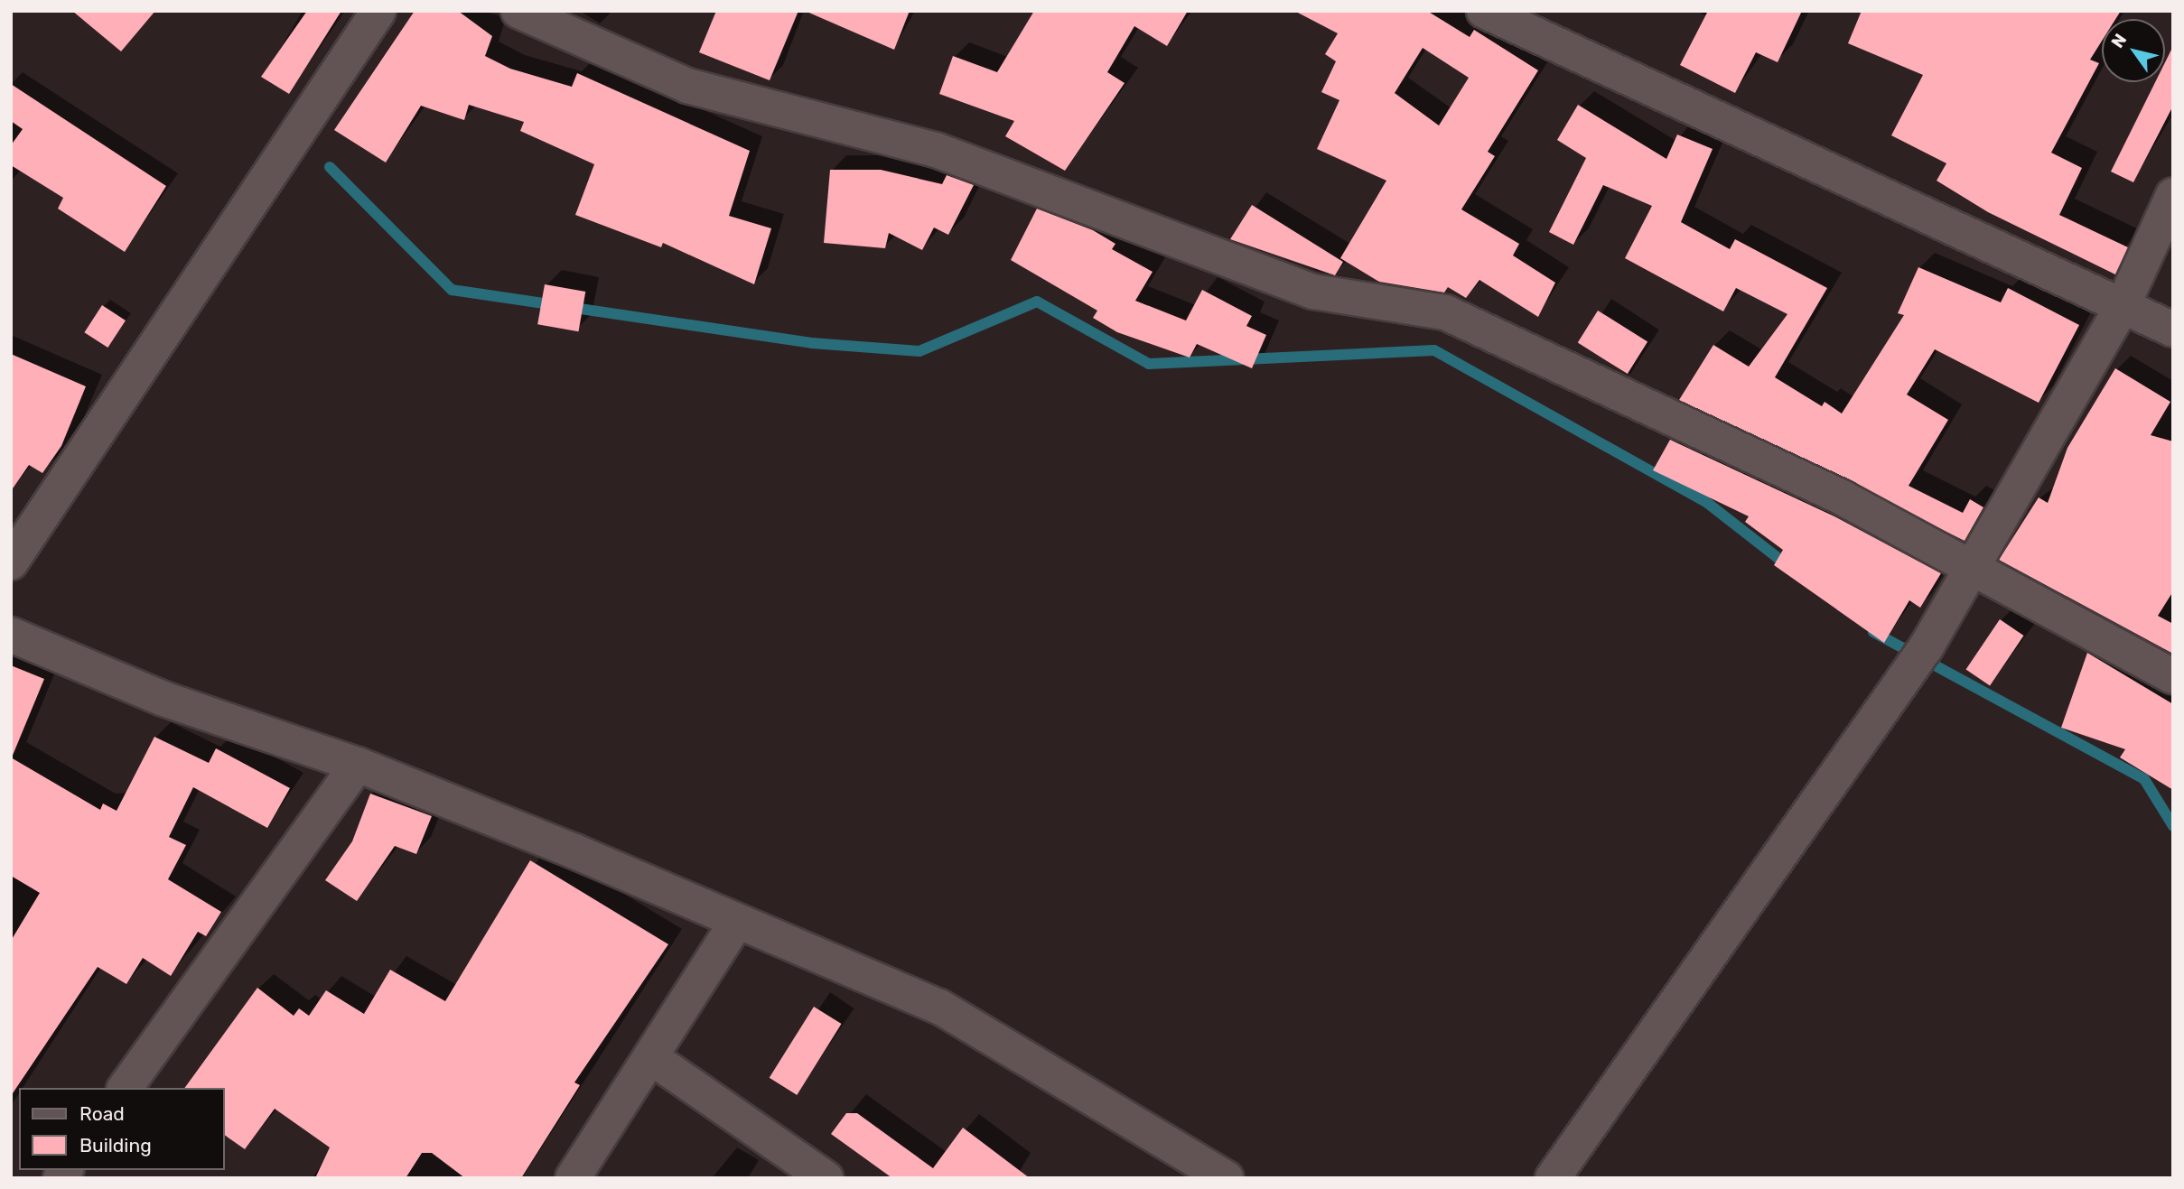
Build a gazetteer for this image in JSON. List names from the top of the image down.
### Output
{
  "legend": ["Road", "Building"],
  "north": "top left"
}
